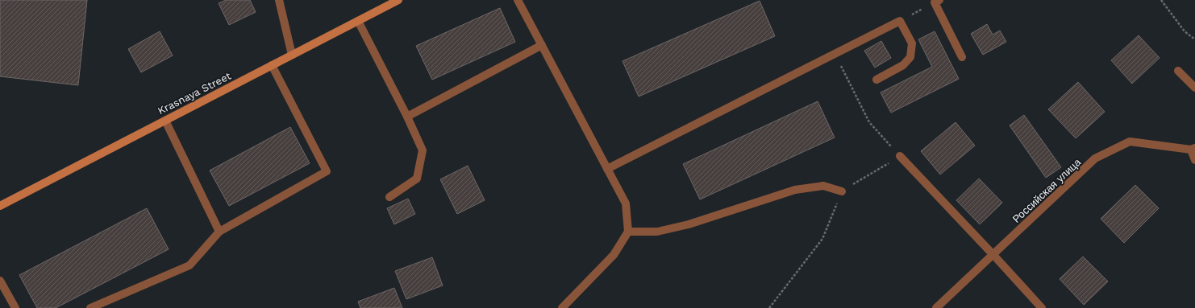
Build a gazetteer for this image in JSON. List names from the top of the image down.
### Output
{
  "streets": {
    "main road": ["Krasnaya Street"],
    "street": ["Российская улица"]
  }
}
